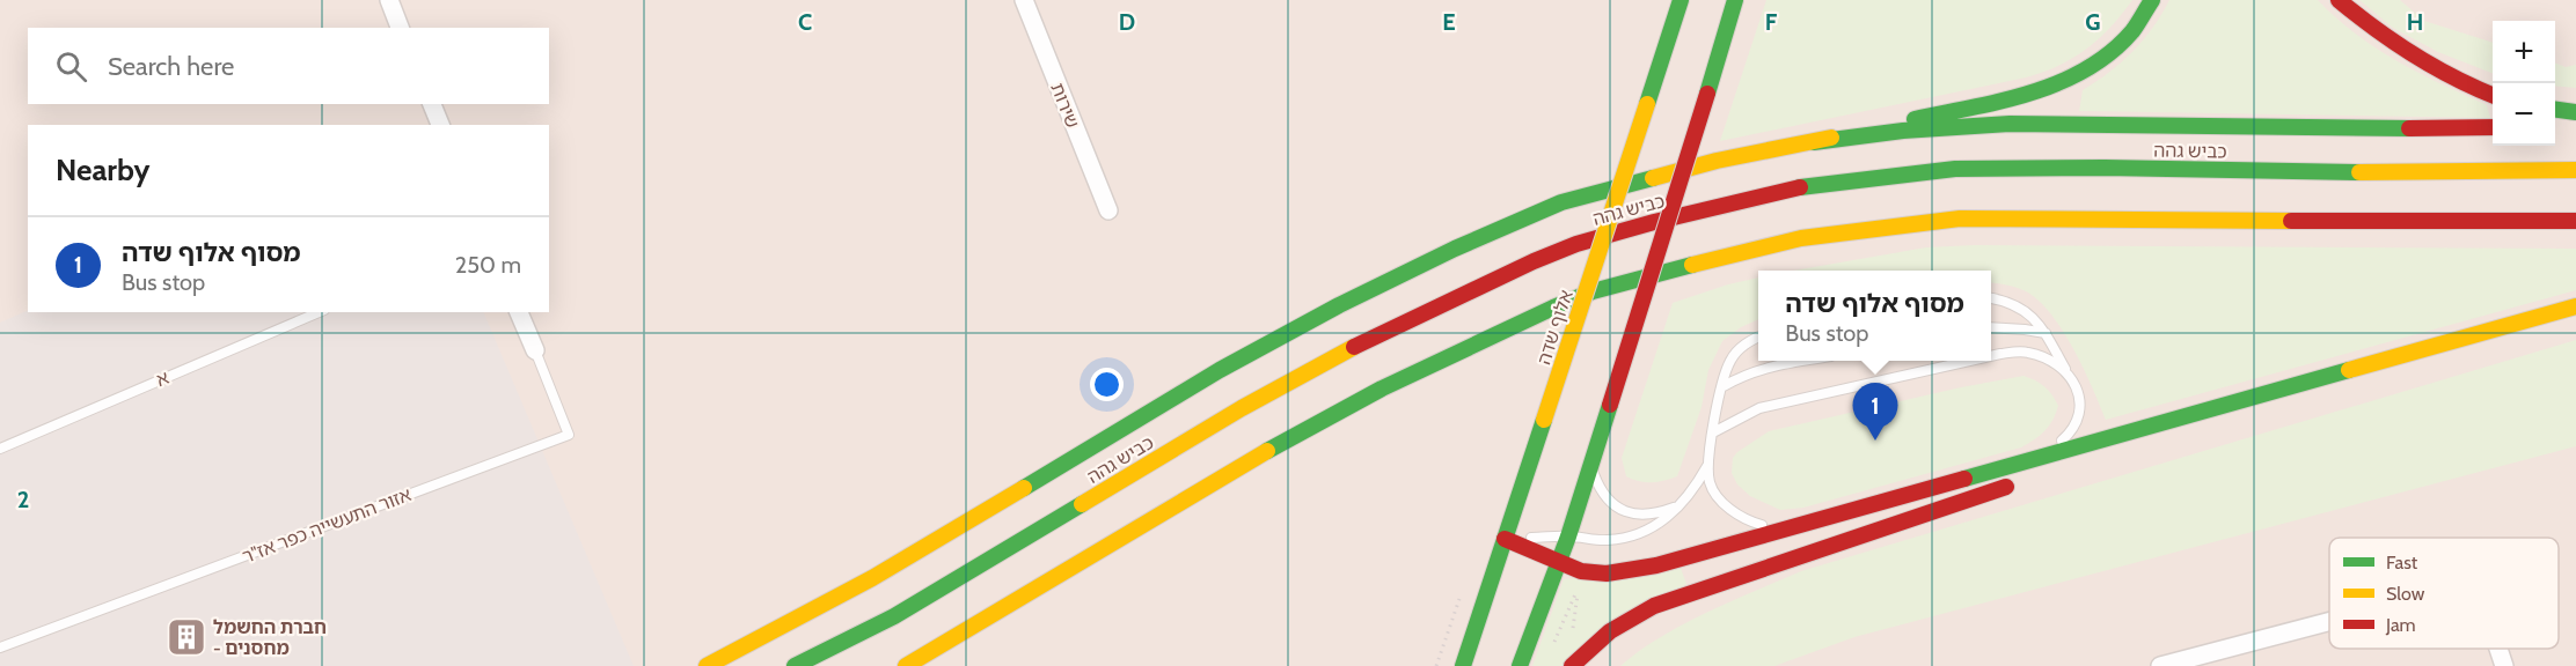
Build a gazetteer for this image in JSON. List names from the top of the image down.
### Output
{
  "streets": {
    "main road": ["כביש גהה", "אלוף שדה"],
    "street": ["שירות"],
    "lane": ["א", "אזור התעשייה כפר אז\"ר"]
  },
  "places": {
    "building": ["חברת החשמל - מחסנים"]
  },
  "legend": ["Fast", "Slow", "Jam"],
  "page": {
    "map_buttons": ["+", "−"],
    "search": "Search here",
    "heading": "Nearby",
    "list": [
      {
        "mark": "1",
        "name": "מסוף אלוף שדה",
        "note": "Bus stop",
        "value": "250 m"
      }
    ],
    "popup": ["מסוף אלוף שדה", "Bus stop"],
    "pins": "1"
  },
  "grid": {
    "columns": [
      "C",
      "D",
      "E",
      "F",
      "G",
      "H"
    ],
    "rows": ["2"]
  }
}
